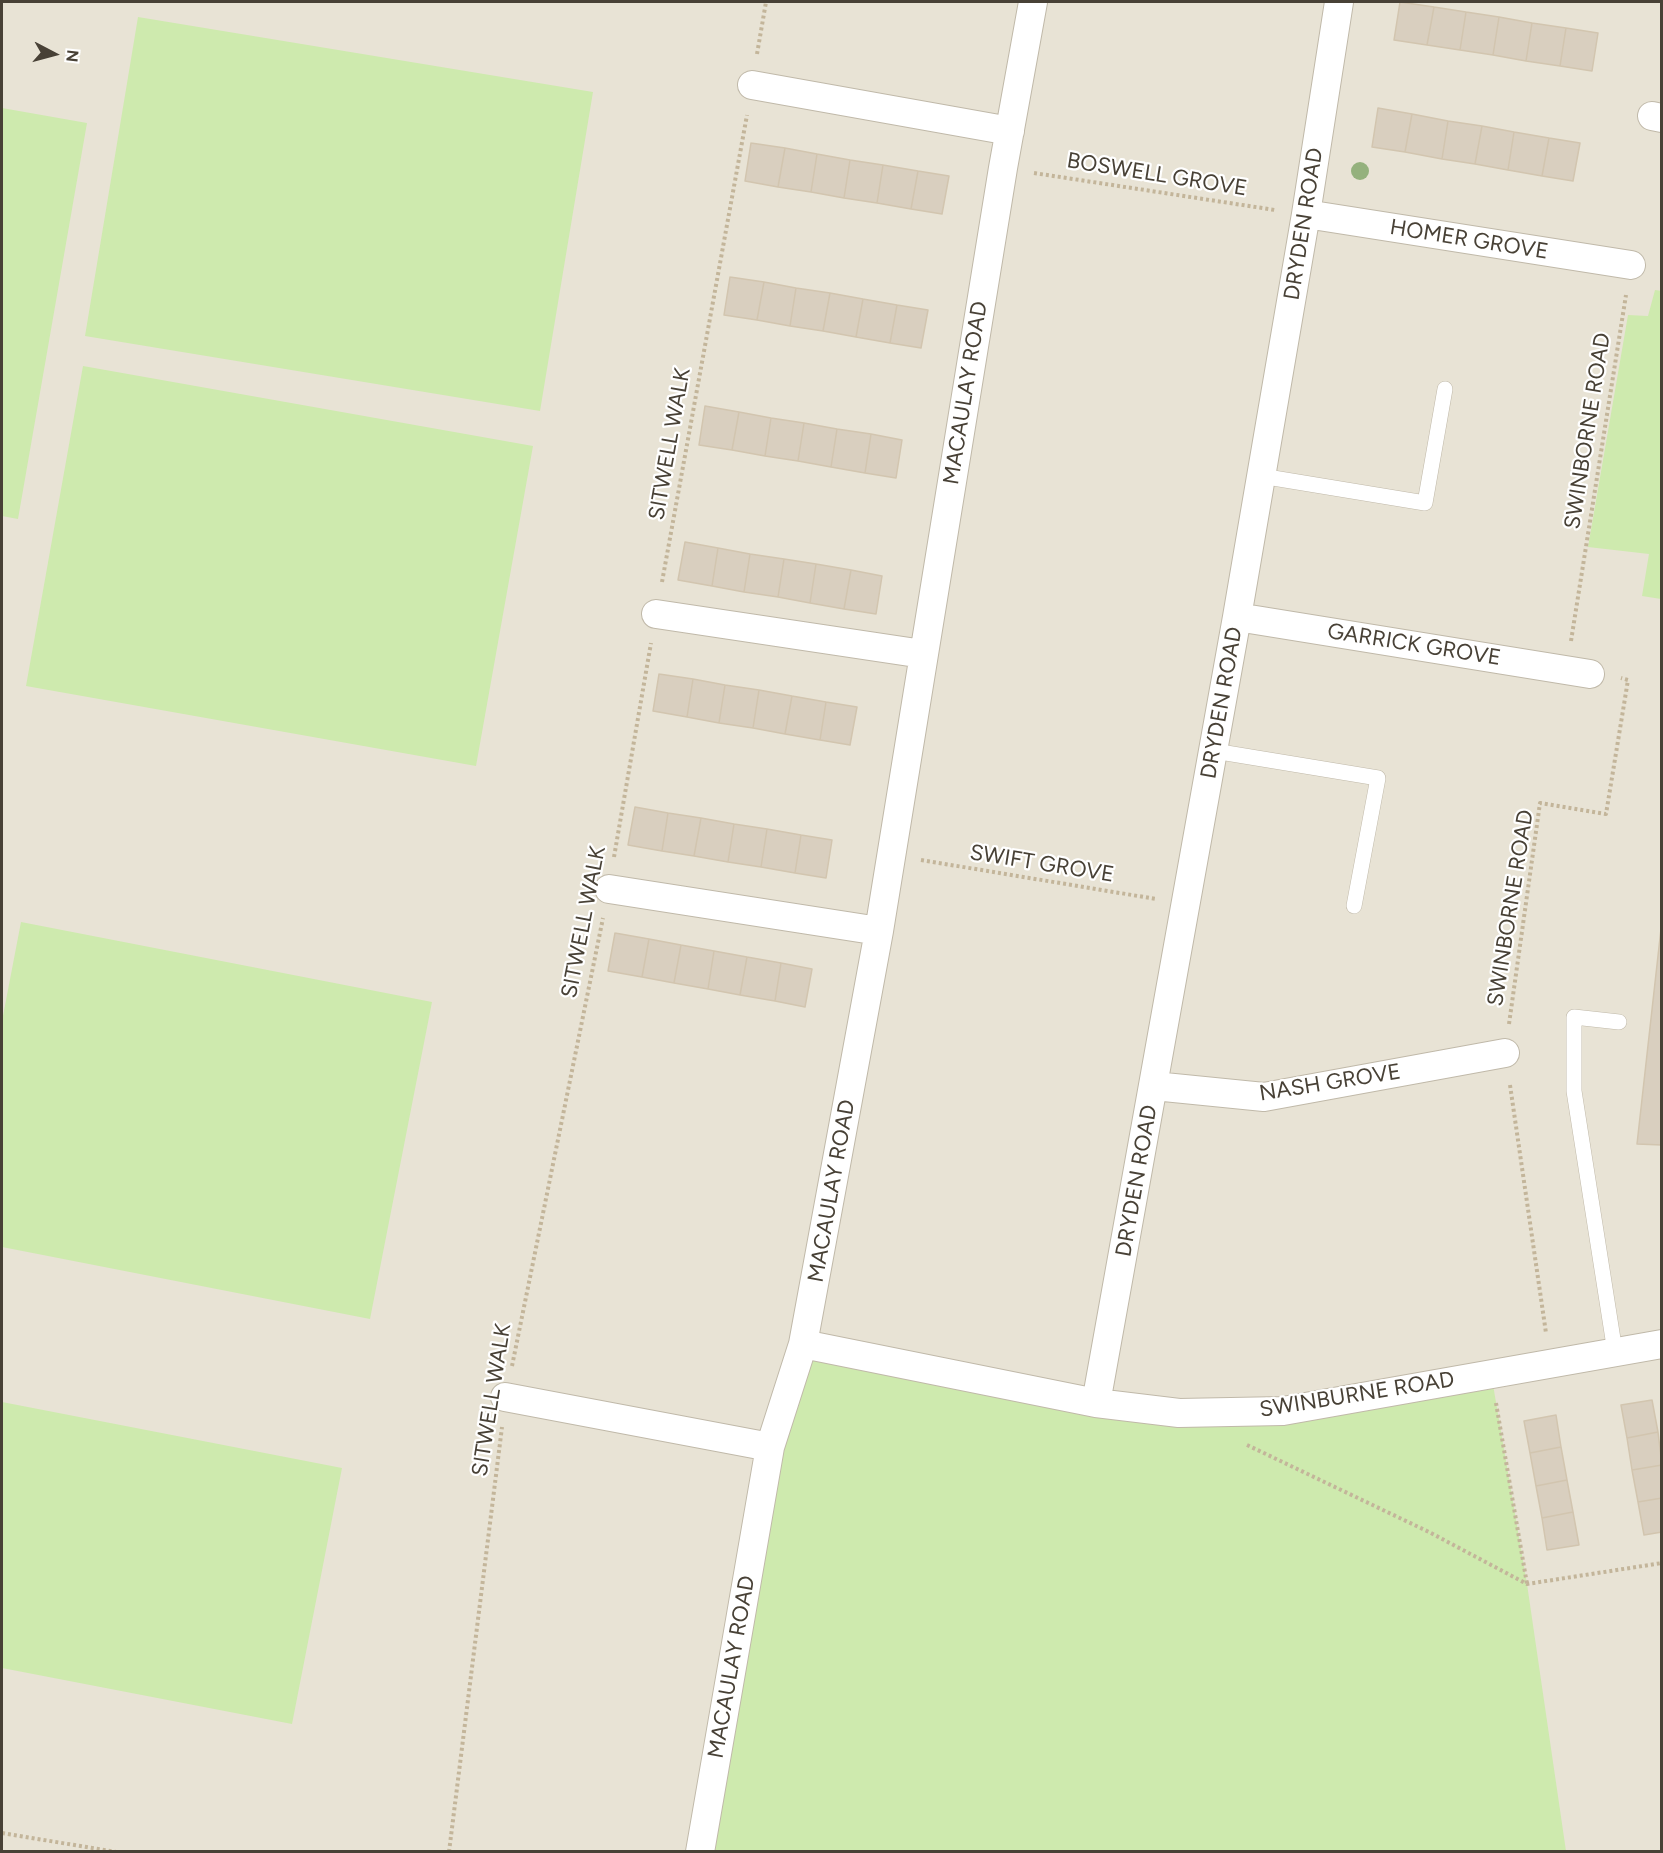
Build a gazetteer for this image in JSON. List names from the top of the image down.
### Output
{
  "streets": {
    "street": [
      "DRYDEN ROAD",
      "HOMER GROVE",
      "MACAULAY ROAD",
      "GARRICK GROVE",
      "NASH GROVE",
      "SWINBURNE ROAD"
    ],
    "path": [
      "BOSWELL GROVE",
      "SWINBORNE ROAD",
      "SITWELL WALK",
      "SWIFT GROVE"
    ]
  },
  "crossings": [
    ["BOSWELL GROVE", "DRYDEN ROAD"],
    ["BOSWELL GROVE", "HOMER GROVE"],
    ["BOSWELL GROVE", "MACAULAY ROAD"],
    ["DRYDEN ROAD", "HOMER GROVE"],
    ["DRYDEN ROAD", "GARRICK GROVE"],
    ["DRYDEN ROAD", "SWIFT GROVE"],
    ["DRYDEN ROAD", "NASH GROVE"],
    ["DRYDEN ROAD", "SWINBURNE ROAD"],
    ["HOMER GROVE", "SWINBORNE ROAD"],
    ["MACAULAY ROAD", "SWIFT GROVE"],
    ["MACAULAY ROAD", "SWINBURNE ROAD"],
    ["SWINBORNE ROAD", "GARRICK GROVE"],
    ["SWINBORNE ROAD", "NASH GROVE"],
    ["SWINBORNE ROAD", "SWINBURNE ROAD"]
  ],
  "north": "right"
}
